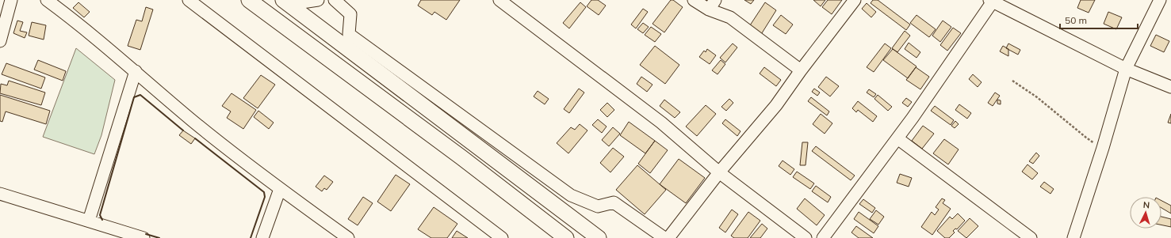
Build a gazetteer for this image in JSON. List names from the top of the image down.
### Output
{
  "scale_bar": "50 m",
  "north": "top"
}
